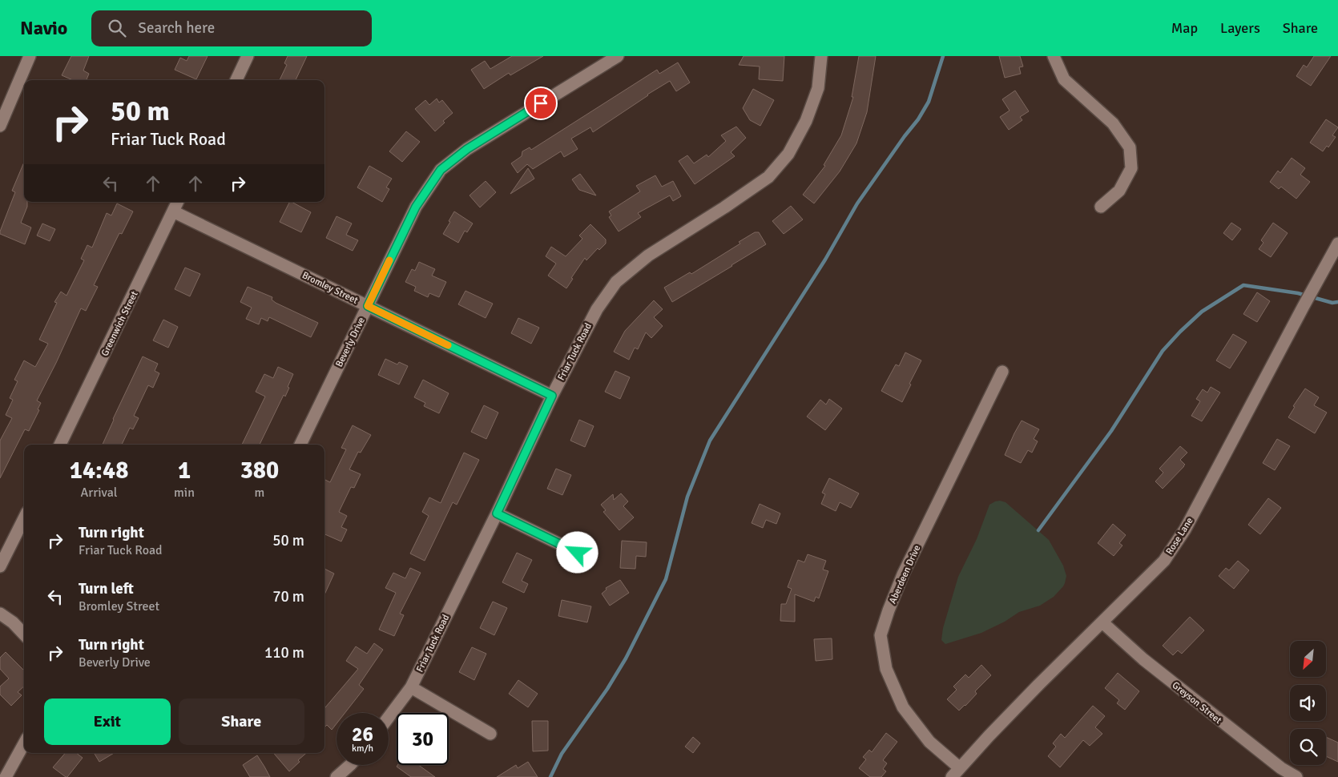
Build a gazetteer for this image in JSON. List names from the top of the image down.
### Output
{
  "streets": {
    "street": [
      "Bromley Street",
      "Greenwich Street",
      "Beverly Drive",
      "Friar Tuck Road",
      "Rose Lane",
      "Aberdeen Drive",
      "Greyson Street"
    ]
  },
  "crossings": [
    ["Bromley Street", "Greenwich Street"],
    ["Bromley Street", "Beverly Drive"],
    ["Bromley Street", "Friar Tuck Road"],
    ["Rose Lane", "Aberdeen Drive"],
    ["Rose Lane", "Greyson Street"]
  ],
  "north": "bottom left",
  "page": {
    "header": "Navio",
    "search": "Search here",
    "nav": ["Map", "Layers", "Share"],
    "turn": ["50 m", "Friar Tuck Road"],
    "eta": [
      "14:48",
      "Arrival",
      "1",
      "min",
      "380",
      "m"
    ],
    "list": [
      {
        "name": "Turn right",
        "note": "Friar Tuck Road",
        "value": "50 m"
      },
      {
        "name": "Turn left",
        "note": "Bromley Street",
        "value": "70 m"
      },
      {
        "name": "Turn right",
        "note": "Beverly Drive",
        "value": "110 m"
      }
    ],
    "buttons": ["Exit", "Share"],
    "speed": "26 km/h",
    "limit": "30"
  }
}
